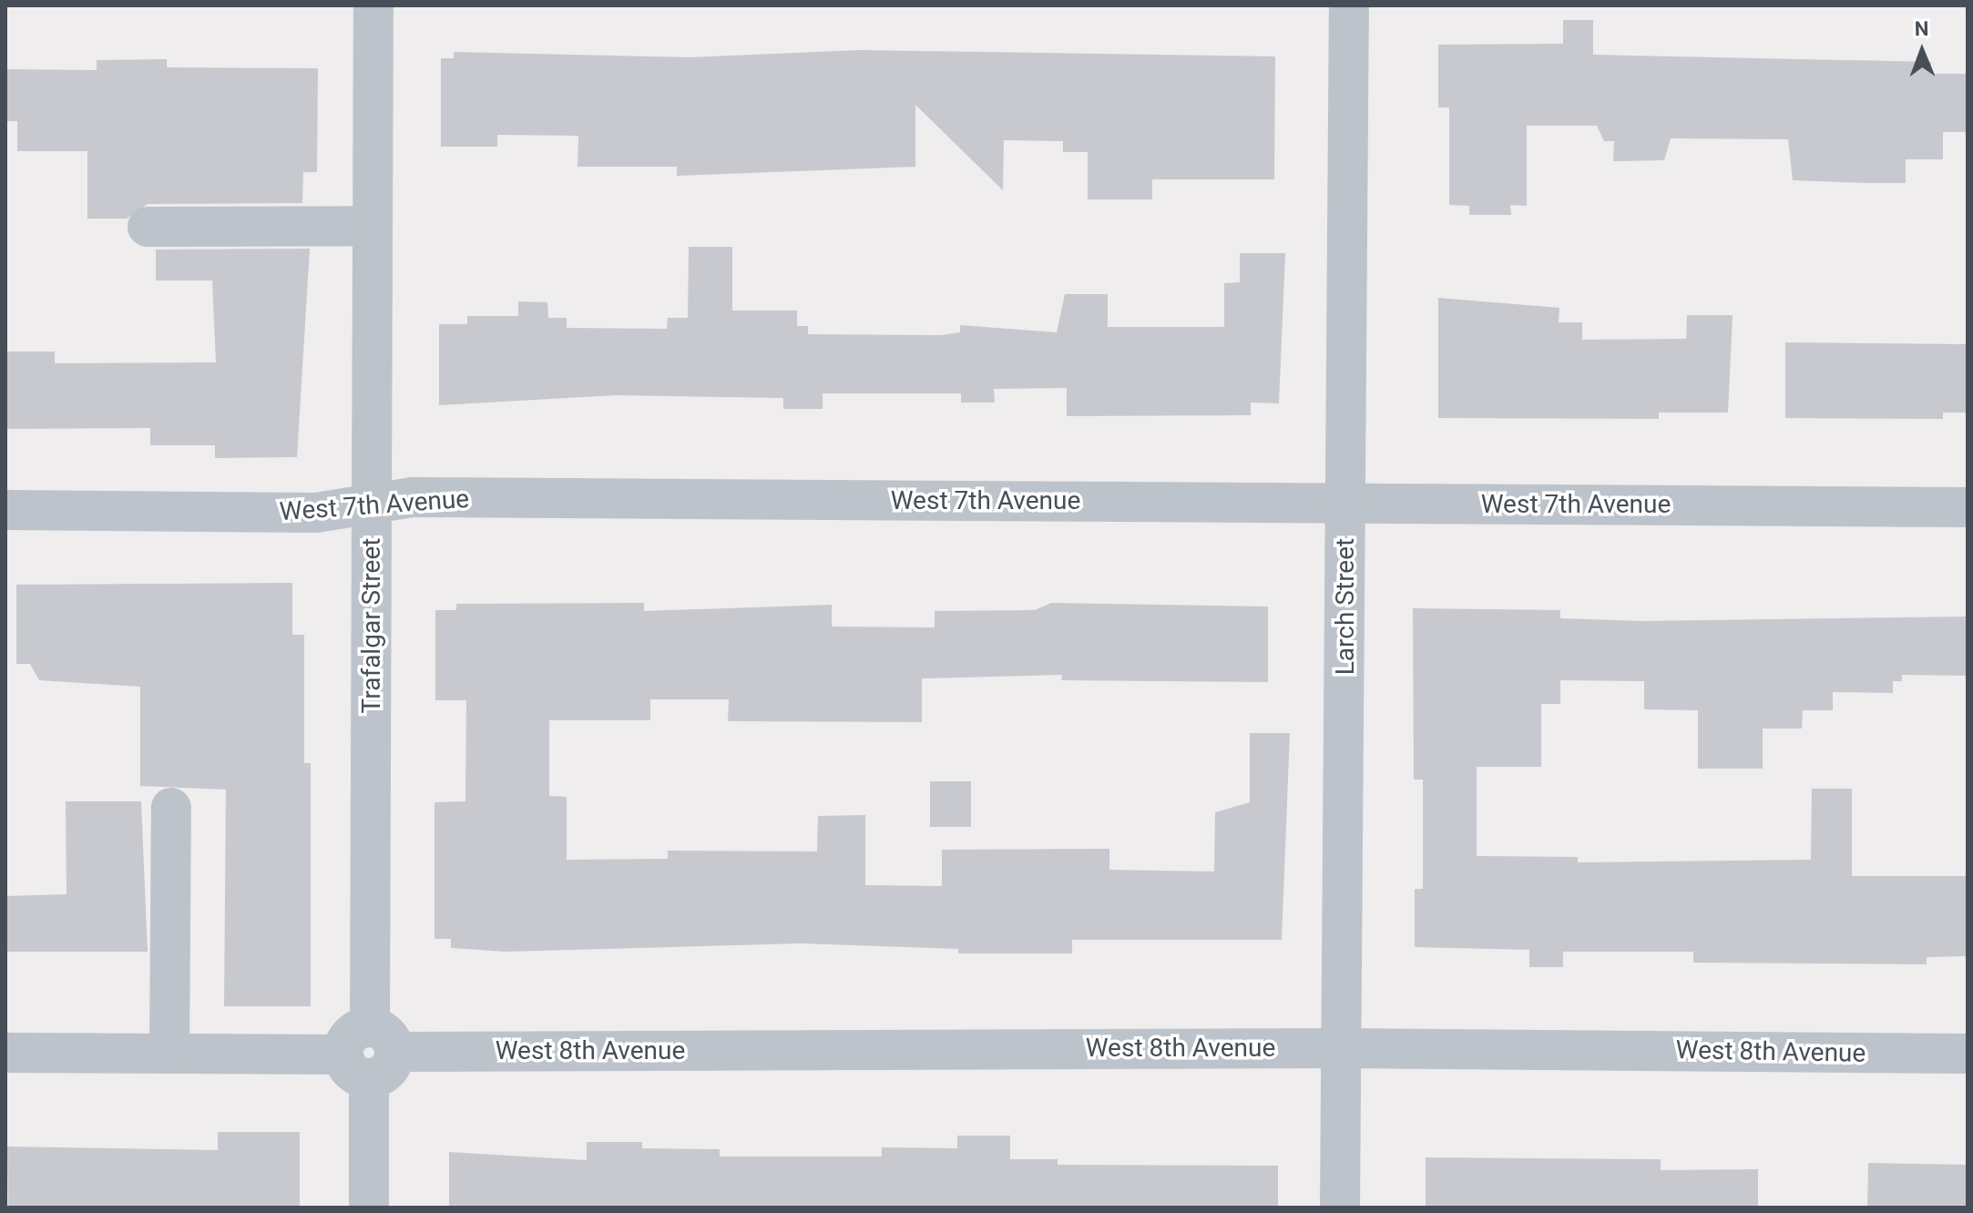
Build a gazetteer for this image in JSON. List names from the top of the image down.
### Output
{
  "streets": {
    "street": [
      "West 7th Avenue",
      "Larch Street",
      "Trafalgar Street",
      "West 8th Avenue"
    ]
  },
  "crossings": [
    ["West 7th Avenue", "Larch Street"],
    ["West 7th Avenue", "Trafalgar Street"],
    ["Larch Street", "West 8th Avenue"],
    ["Trafalgar Street", "West 8th Avenue"]
  ],
  "north": "top"
}
